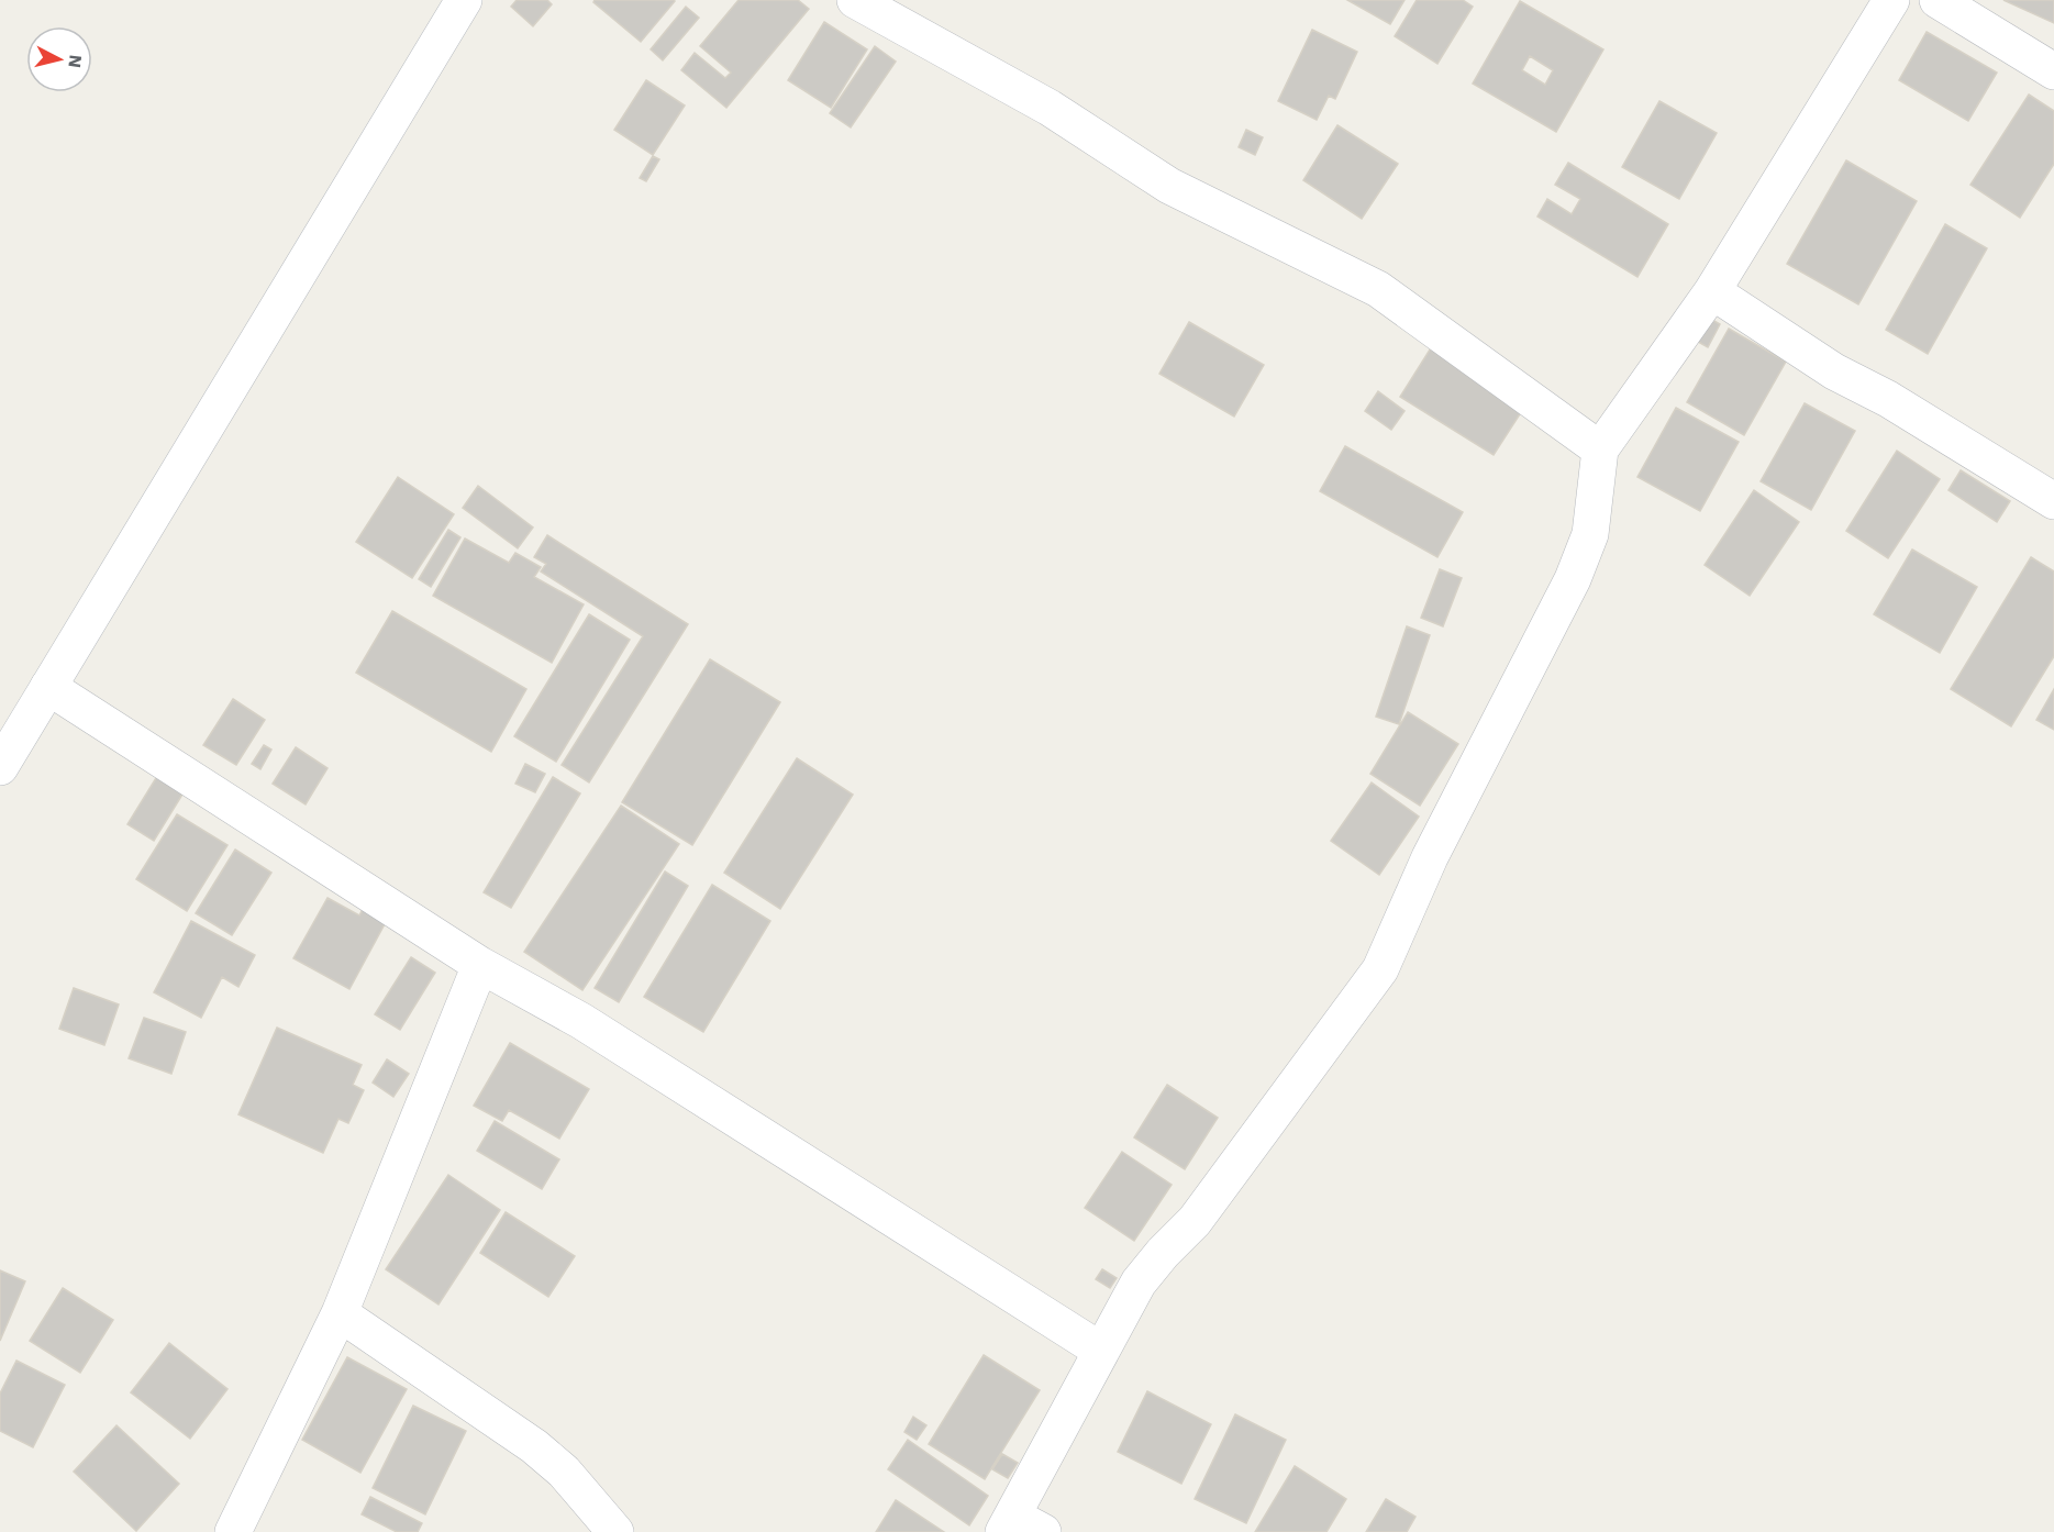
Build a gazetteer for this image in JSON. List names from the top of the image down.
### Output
{
  "north": "right"
}
